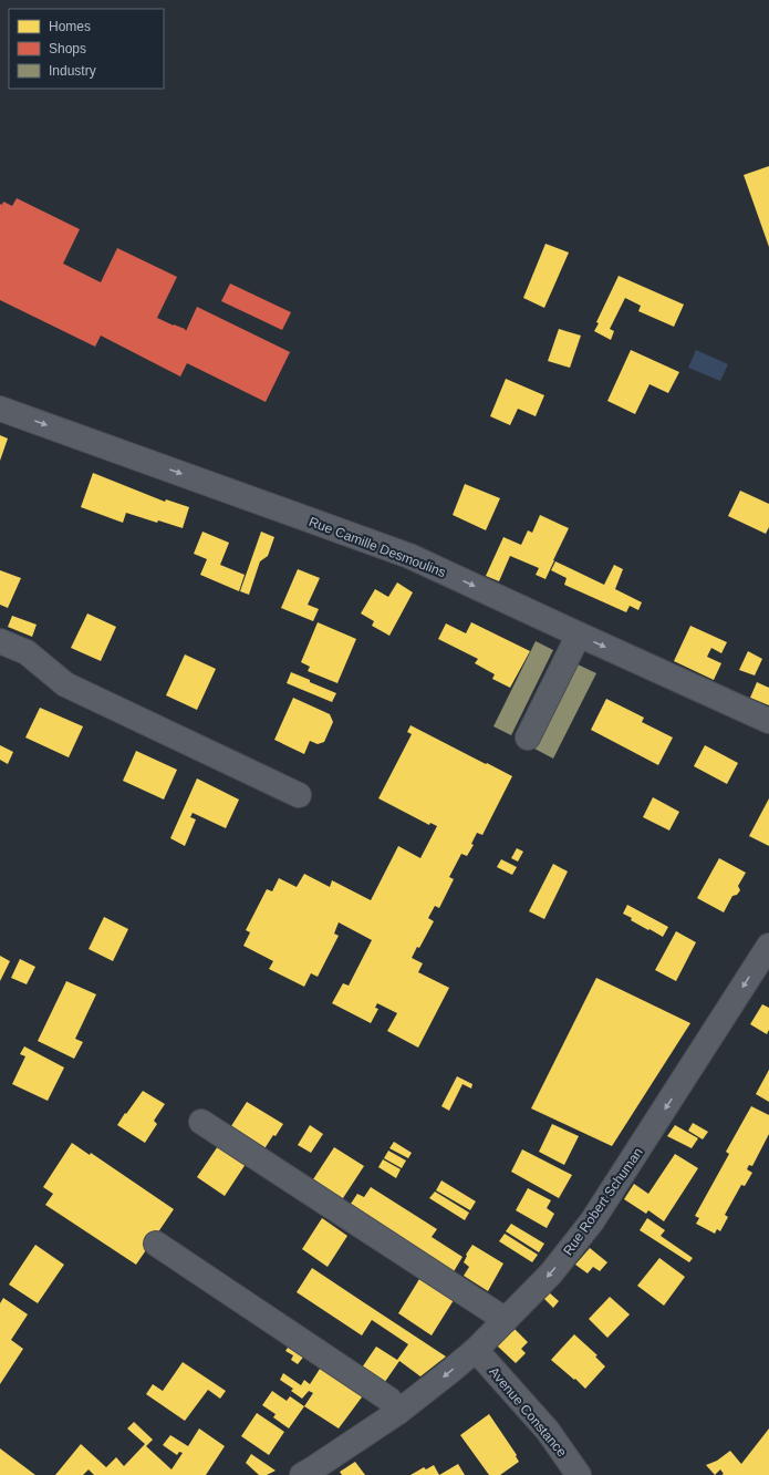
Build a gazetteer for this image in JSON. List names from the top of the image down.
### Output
{
  "streets": {
    "street": ["Rue Camille Desmoulins", "Rue Robert Schuman", "Avenue Constance"]
  },
  "crossings": [
    ["Rue Robert Schuman", "Avenue Constance"]
  ],
  "one_way": ["Rue Camille Desmoulins", "Rue Robert Schuman"],
  "legend": ["Homes", "Shops", "Industry"]
}
